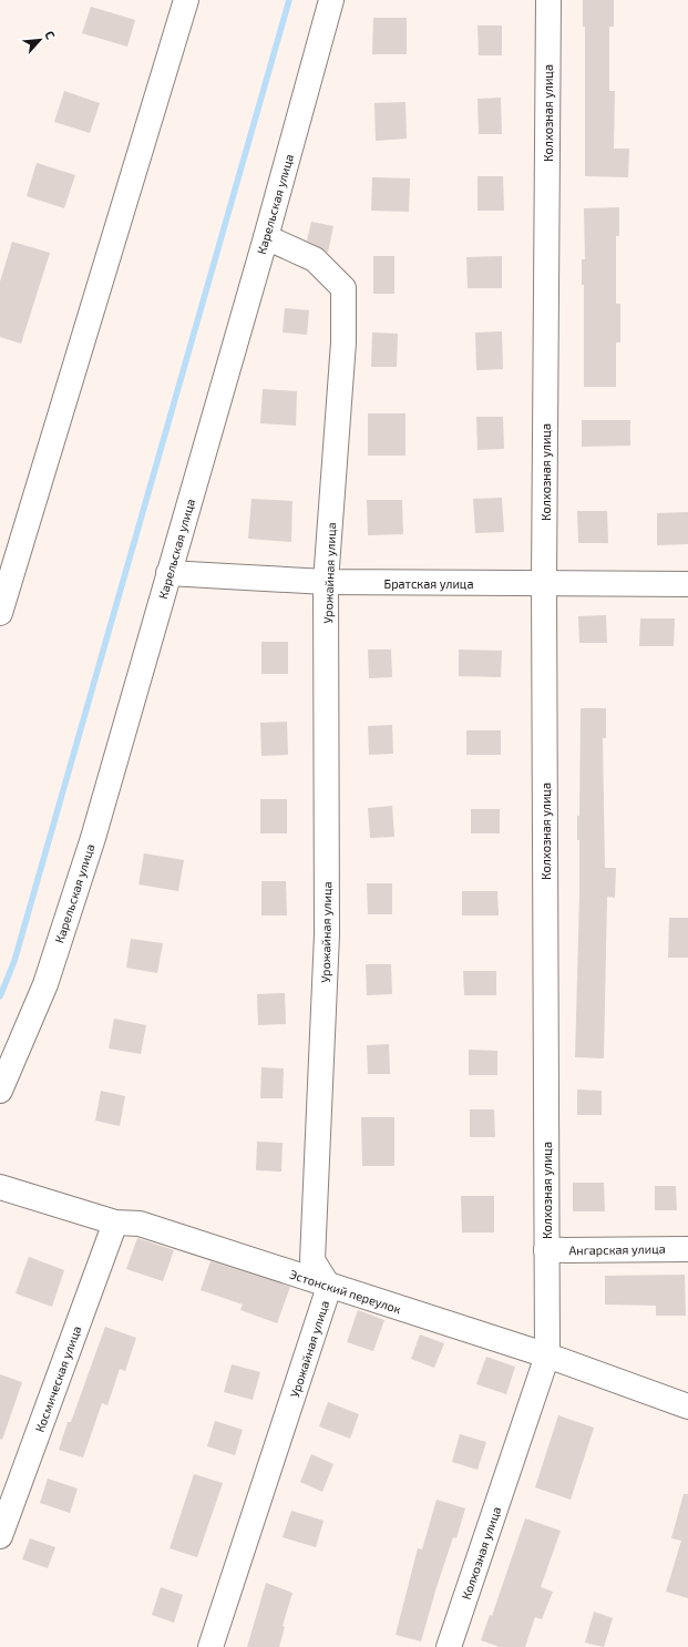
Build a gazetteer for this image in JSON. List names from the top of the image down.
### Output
{
  "streets": {
    "street": [
      "Колхозная улица",
      "Карельская улица",
      "Урожайная улица",
      "Братская улица",
      "Ангарская улица",
      "Эстонский переулок",
      "Космическая улица"
    ]
  },
  "crossings": [
    ["Колхозная улица", "Братская улица"],
    ["Колхозная улица", "Ангарская улица"],
    ["Колхозная улица", "Эстонский переулок"],
    ["Карельская улица", "Урожайная улица"],
    ["Карельская улица", "Братская улица"],
    ["Урожайная улица", "Братская улица"],
    ["Урожайная улица", "Эстонский переулок"],
    ["Эстонский переулок", "Космическая улица"]
  ],
  "north": "top right"
}
